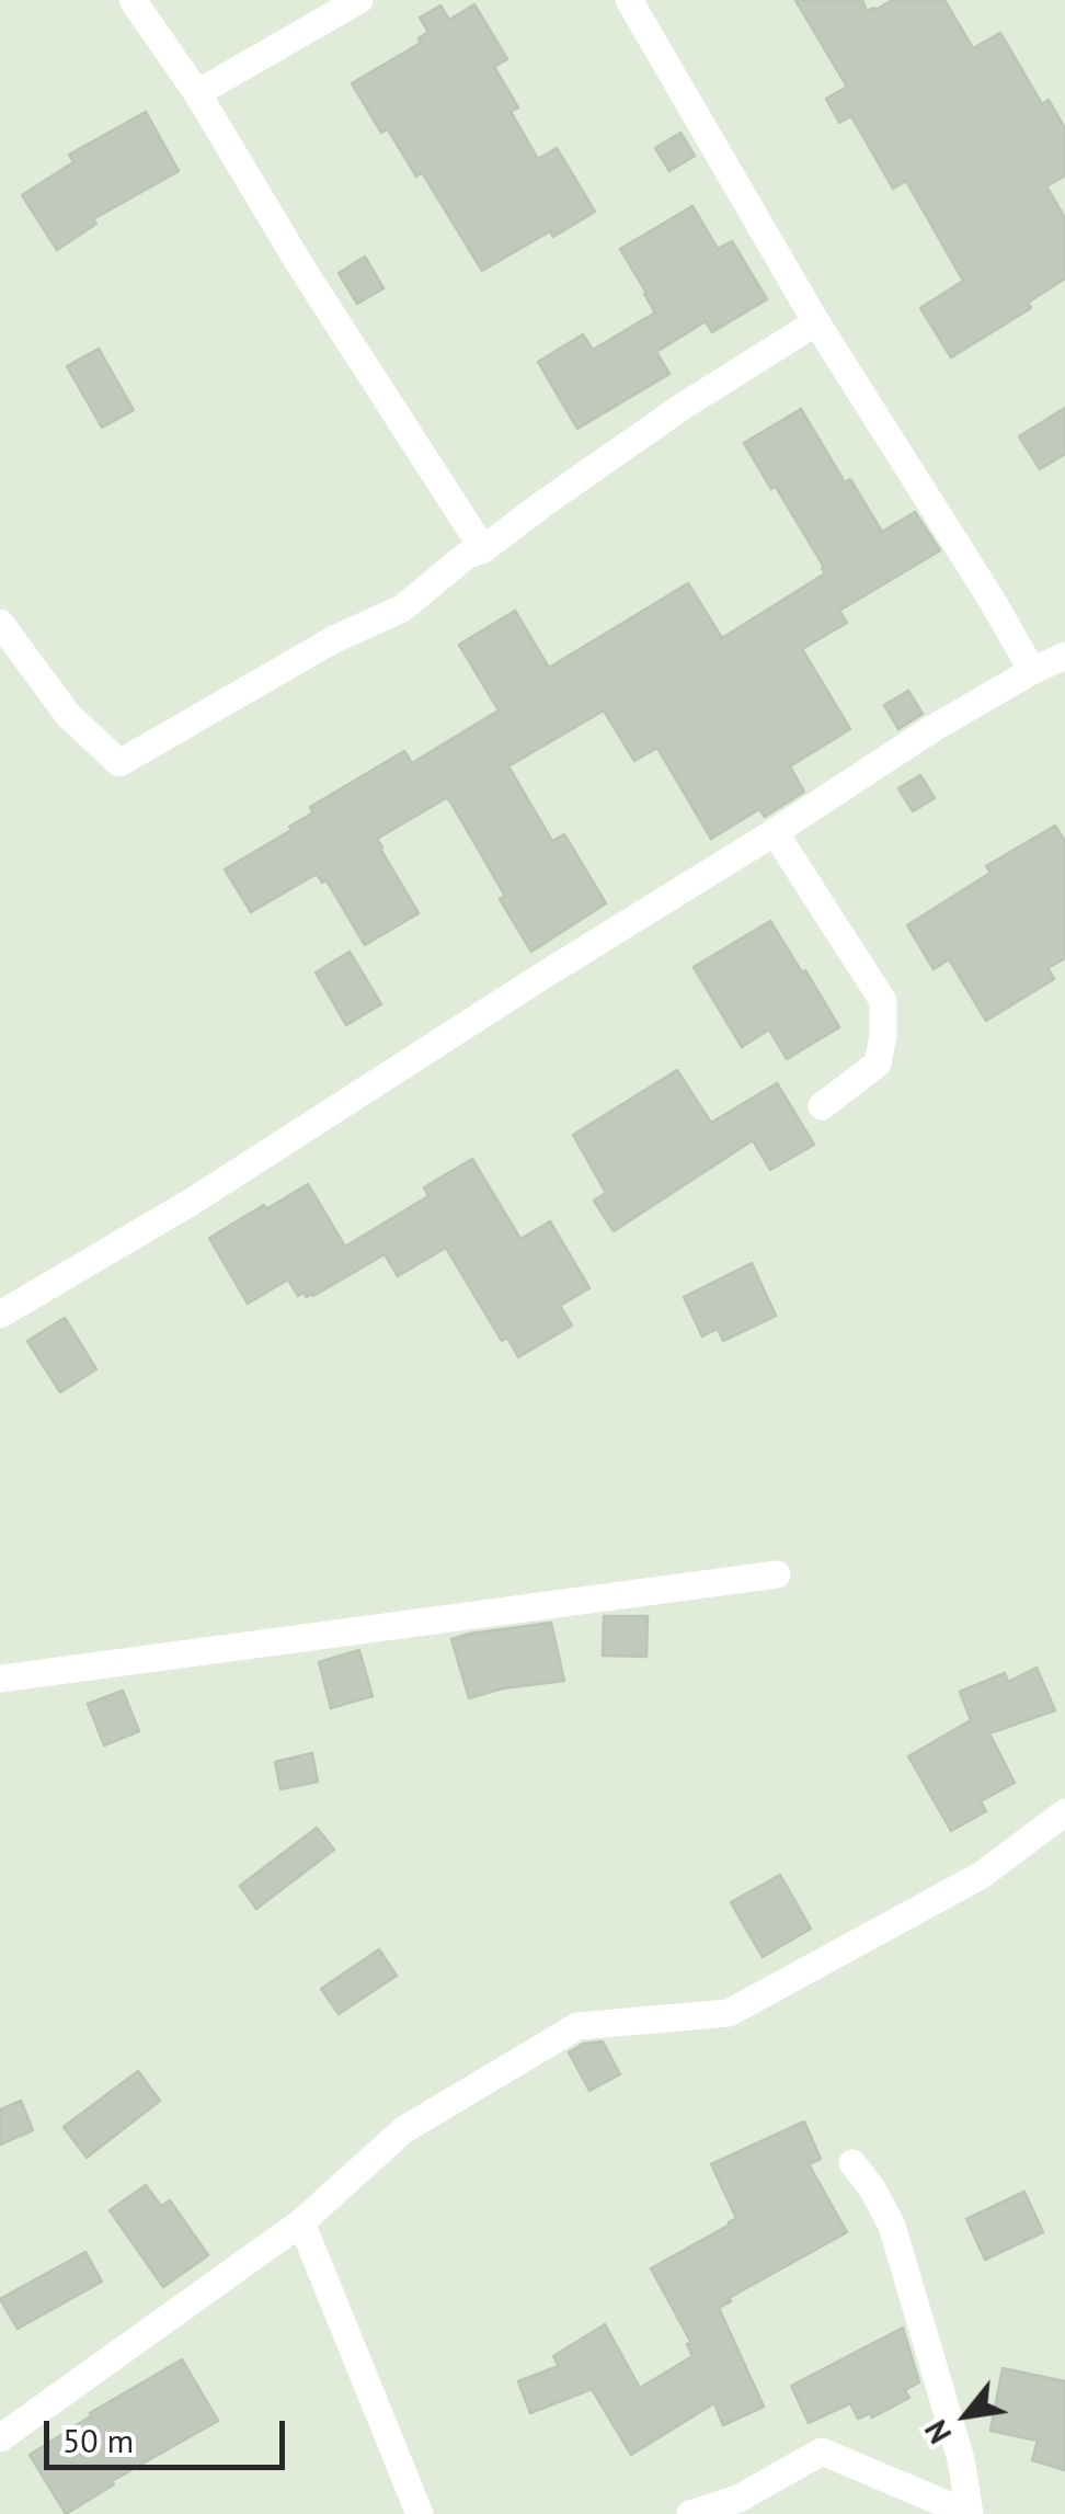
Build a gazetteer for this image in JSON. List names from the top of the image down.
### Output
{
  "scale_bar": "50 m",
  "north": "bottom left"
}
